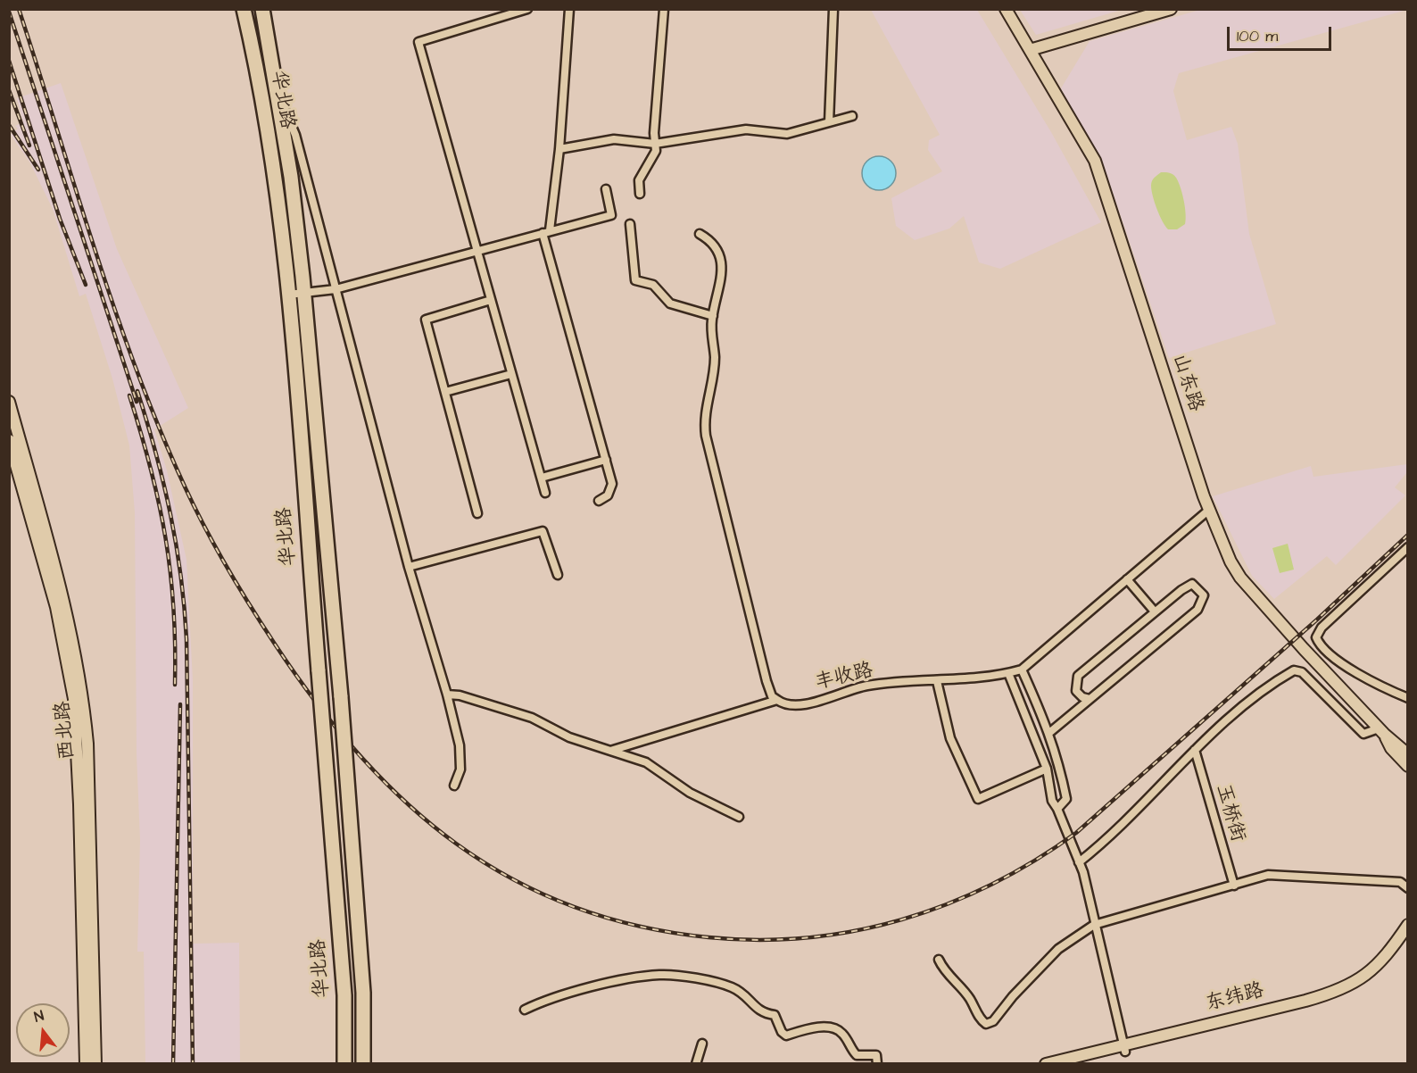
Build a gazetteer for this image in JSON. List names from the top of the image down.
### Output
{
  "streets": {
    "highway": ["华北路"],
    "main road": ["山东路", "西北路", "东纬路"],
    "street": ["丰收路", "玉桥街"]
  },
  "crossings": [
    ["山东路", "丰收路"]
  ],
  "scale_bar": "100 m",
  "north": "top"
}
